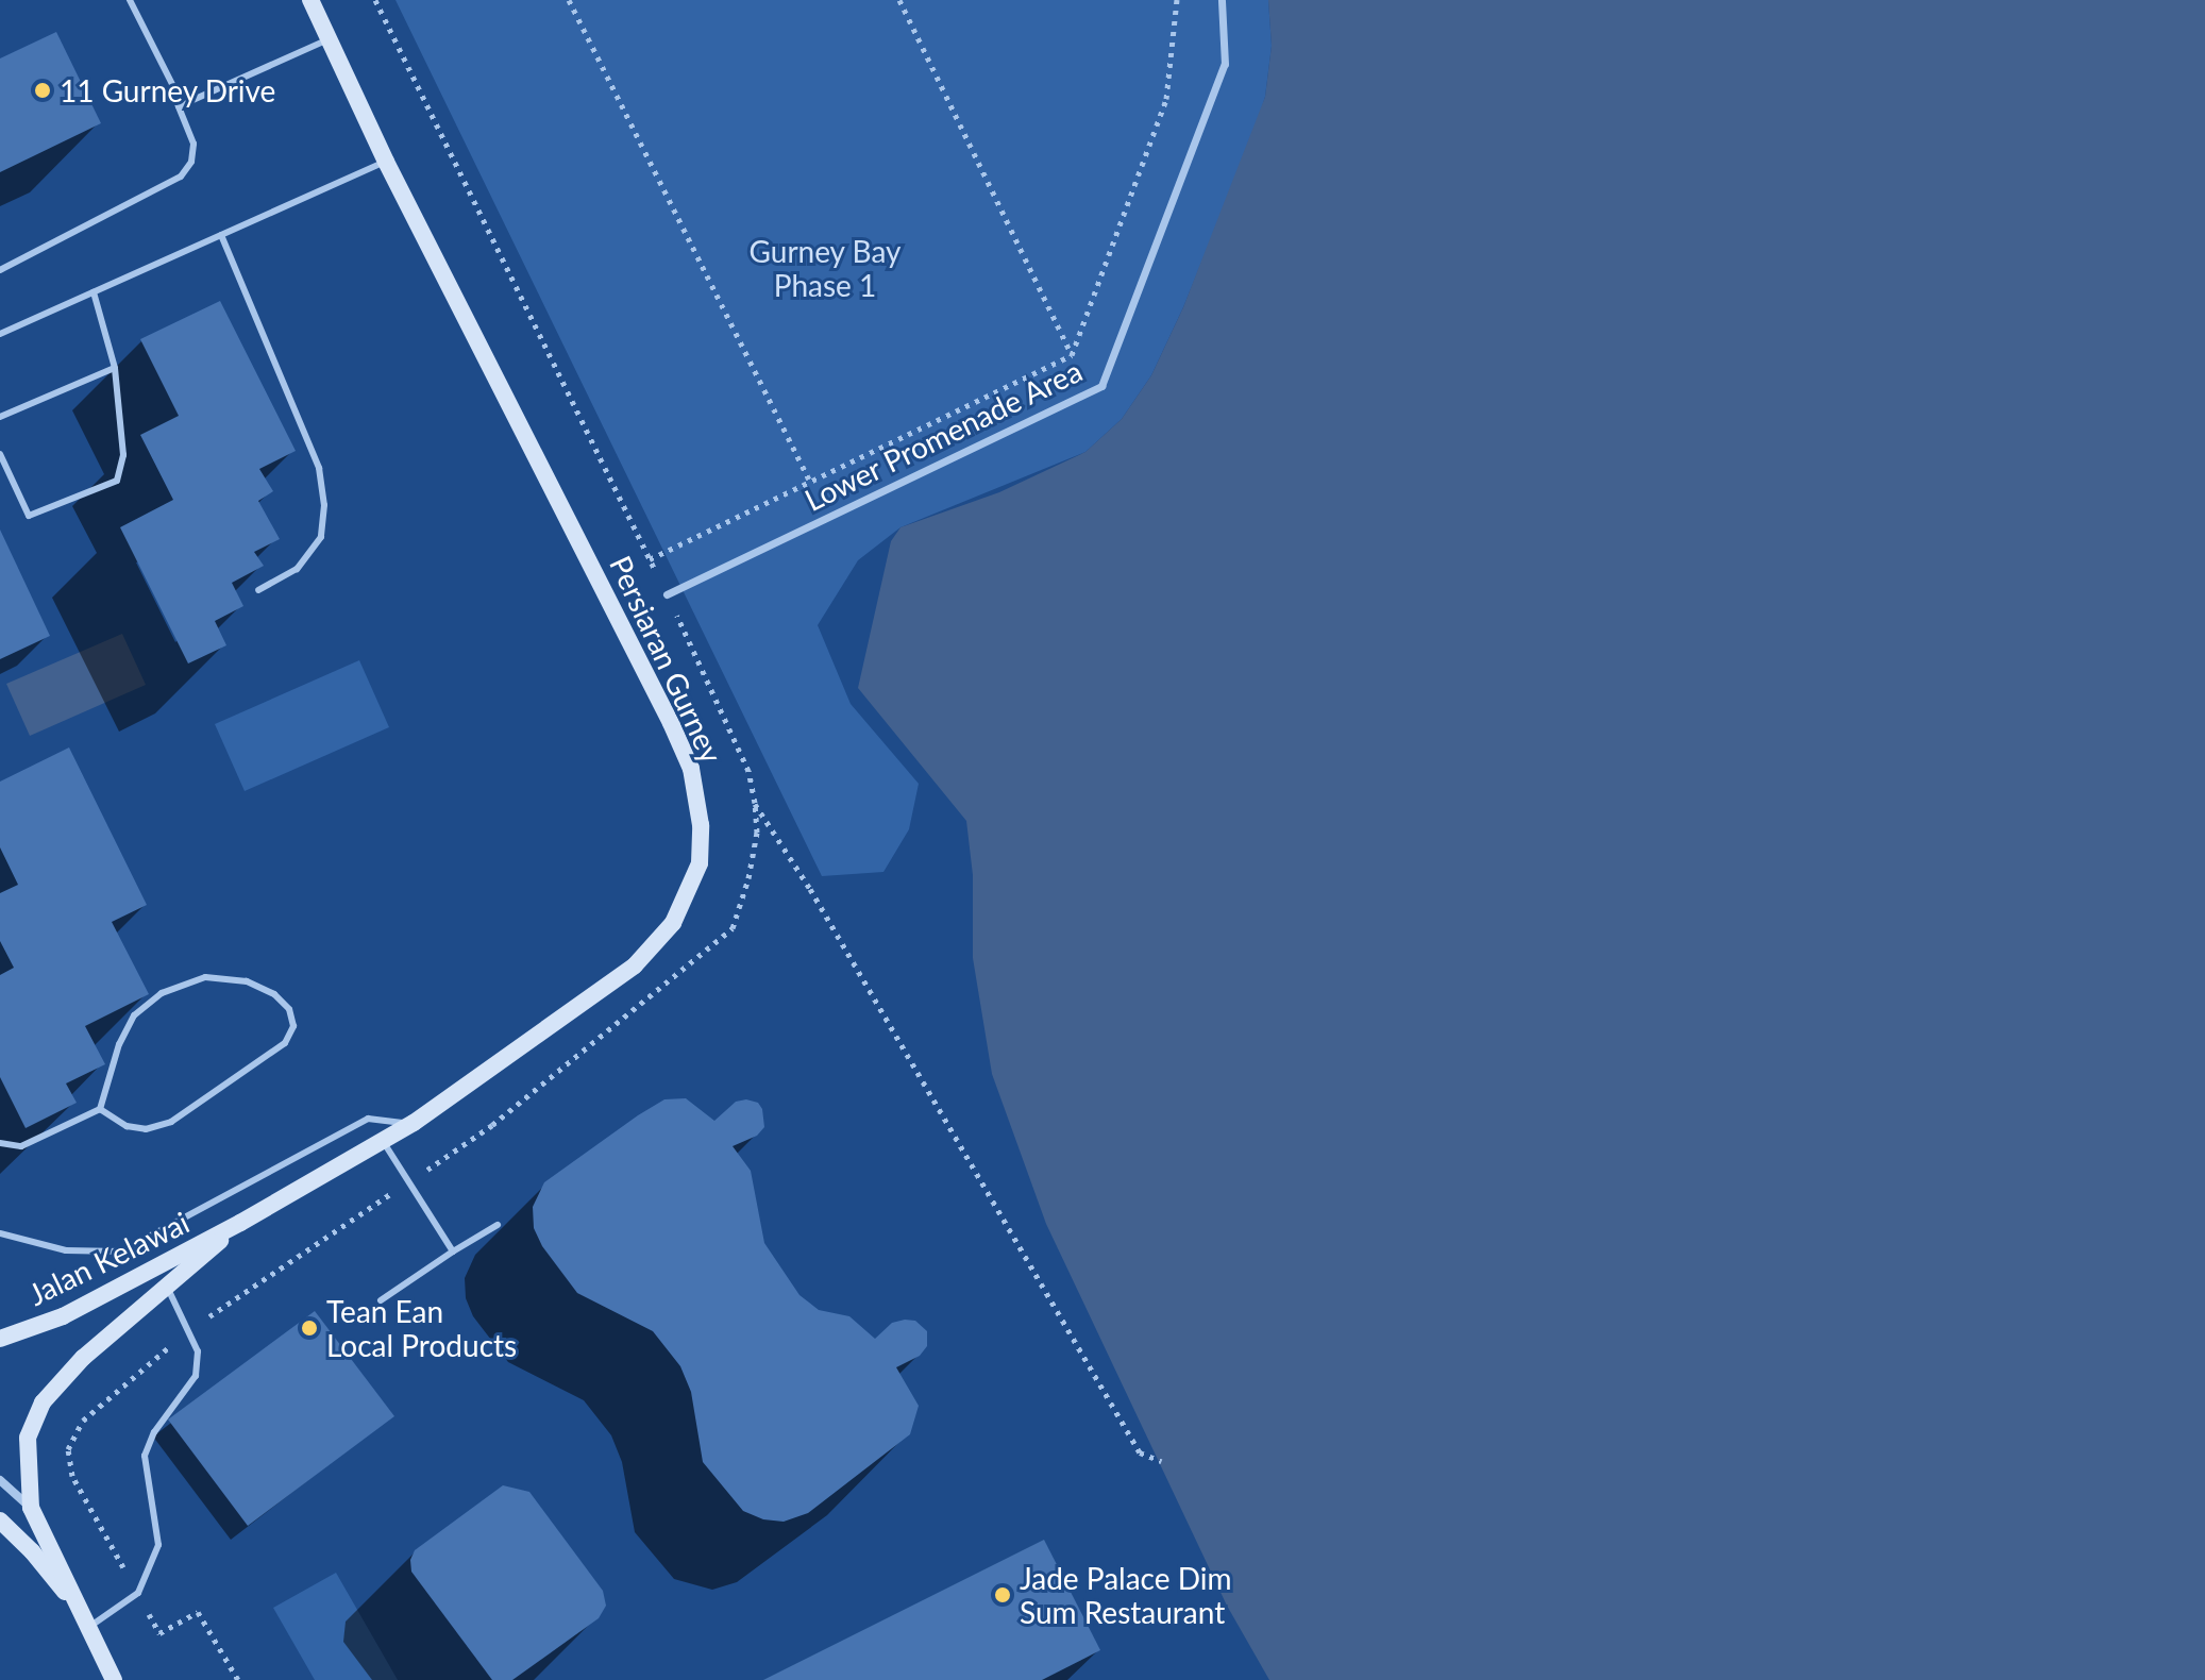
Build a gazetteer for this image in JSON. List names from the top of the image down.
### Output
{
  "streets": {
    "main road": ["Persiaran Gurney", "Jalan Kelawai"],
    "street": ["Lower Promenade Area"]
  },
  "crossings": [
    ["Persiaran Gurney", "Jalan Kelawai"]
  ],
  "parks": ["Gurney Bay Phase 1"],
  "places": ["11 Gurney Drive", "Tean Ean Local Products", "Jade Palace Dim Sum Restaurant"]
}
